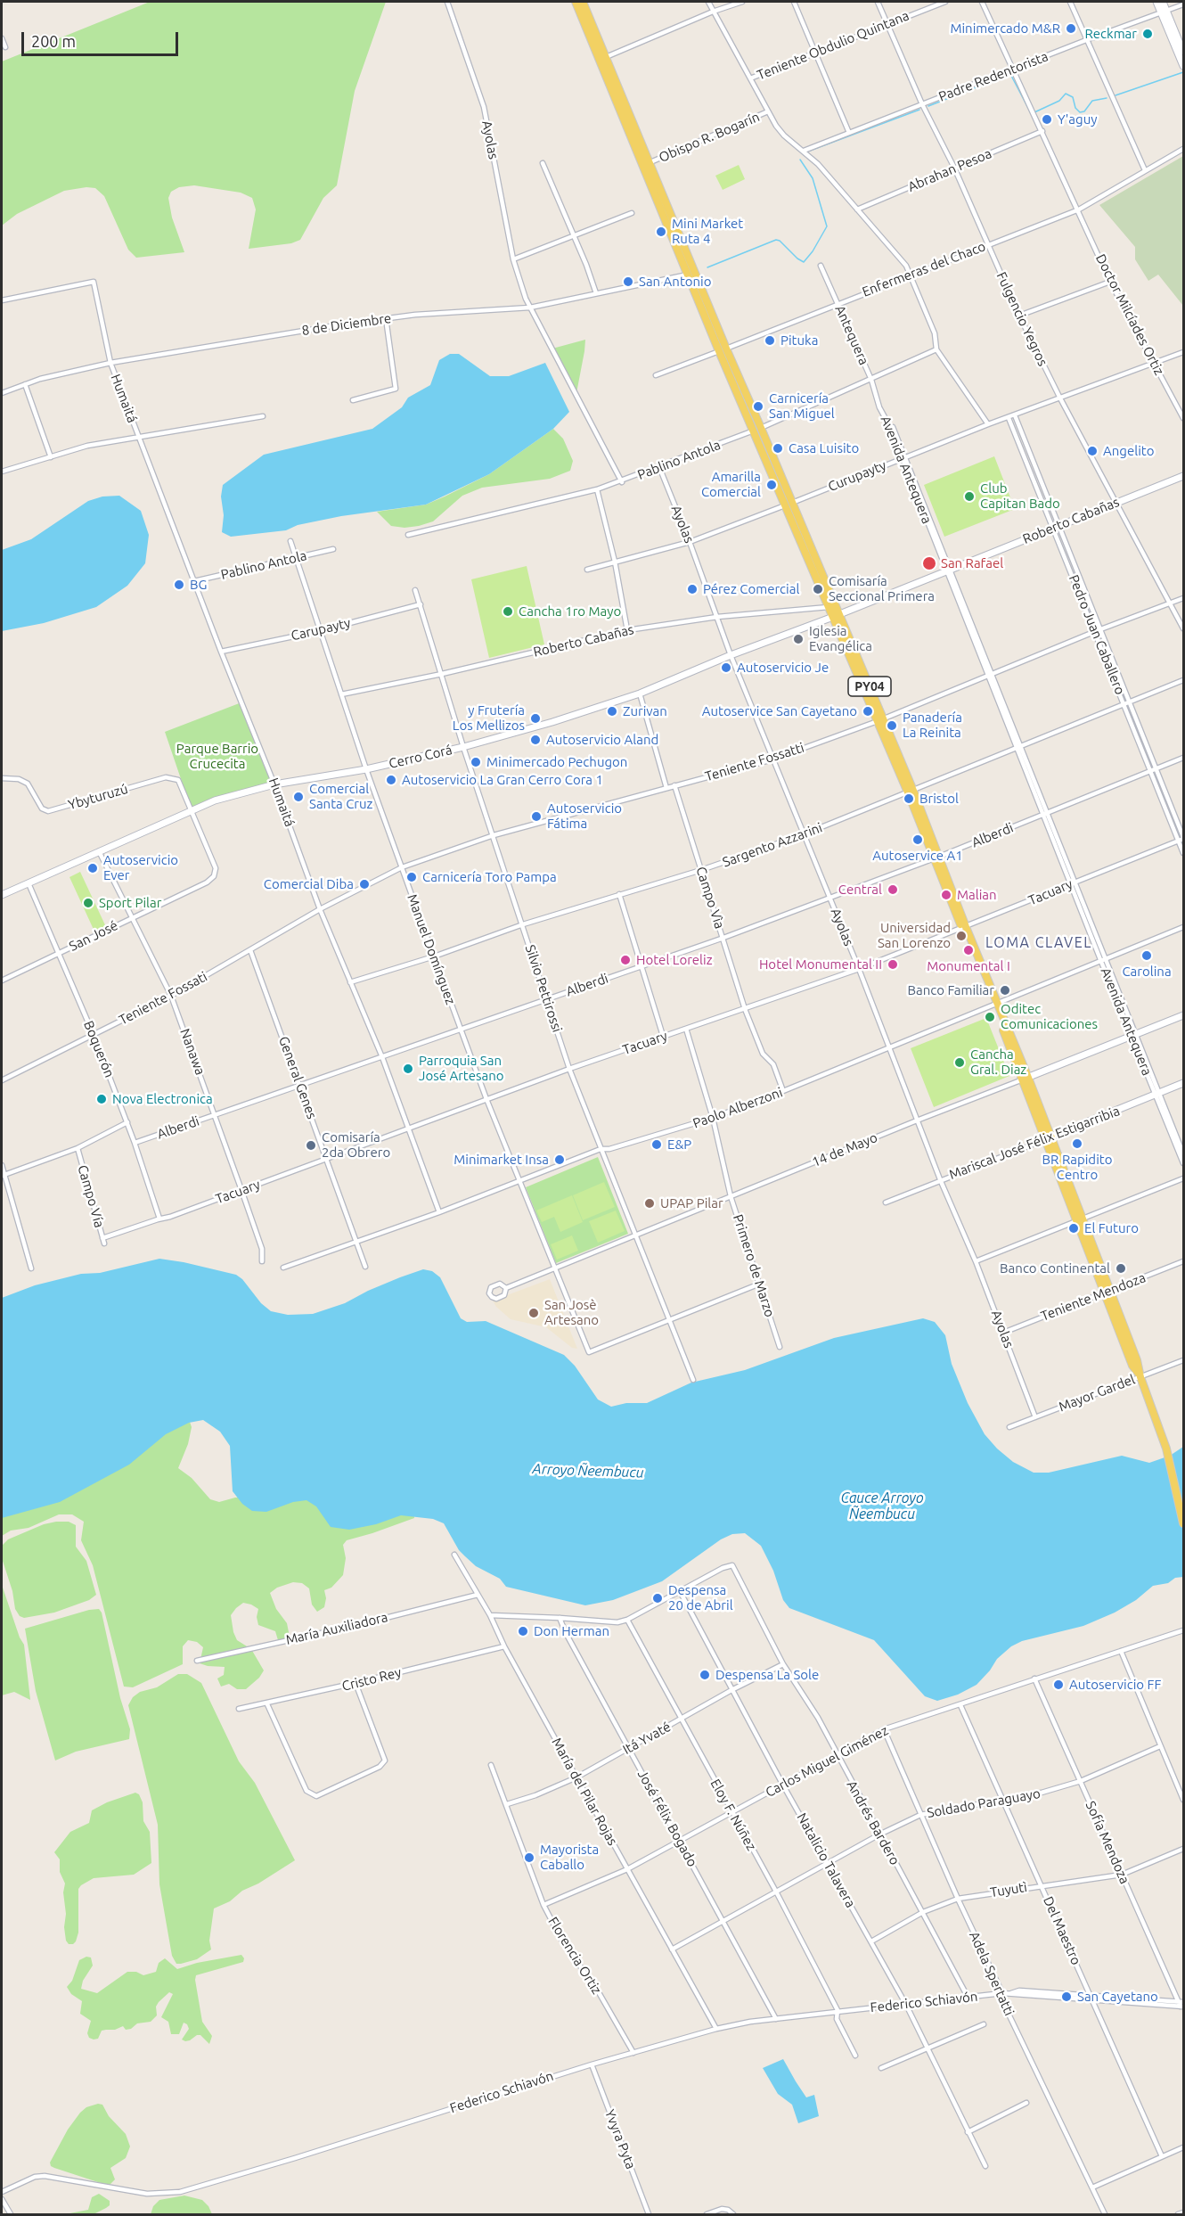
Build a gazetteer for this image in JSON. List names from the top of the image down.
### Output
{
  "streets": {
    "main road": ["PY04"],
    "street": [
      "Teniente Obdulio Quintana",
      "Padre Redentorista",
      "Obispo R. Bogarín",
      "Ayolas",
      "Abrahan Pesoa",
      "Enfermeras del Chaco",
      "Doctor Milcíades Ortiz",
      "Fulgencio Yegros",
      "8 de Diciembre",
      "Antequera",
      "Humaitá",
      "Pablino Antola",
      "Avenida Antequera",
      "Curupayty",
      "Roberto Cabañas",
      "Carupayty",
      "Pedro Juan Caballero",
      "Cerro Corá",
      "Teniente Fossatti",
      "Ybyturuzú",
      "Alberdi",
      "Sargento Azzarini",
      "Tacuary",
      "Campo Vìa",
      "San José",
      "Manuel Domínguez",
      "Silvio Pettirossi",
      "Teniente Fossati",
      "Boquerón",
      "Nanawa",
      "General Genes",
      "Paolo Alberzoni",
      "Mariscal José Félix Estigarribia",
      "14 de Mayo",
      "Campo Vía",
      "Primero de Marzo",
      "Teniente Mendoza",
      "Mayor Gardel",
      "María Auxiliadora",
      "Cristo Rey",
      "Itá Yvaté",
      "Carlos Miguel Giménez",
      "María del Pilar Rojas",
      "Soldado Paraguayo",
      "Eloy F. Núñez",
      "José Félix Bogado",
      "Andrés Bardero",
      "Sofía Mendoza",
      "Natalicio Talavera",
      "Tuyutì",
      "Del Maestro",
      "Florencia Ortiz",
      "Adela Spertatti",
      "Federico Schiavón",
      "Yvyra Pyta"
    ]
  },
  "crossings": [
    ["Teniente Obdulio Quintana", "Fulgencio Yegros"],
    ["Padre Redentorista", "Doctor Milcíades Ortiz"],
    ["Padre Redentorista", "Fulgencio Yegros"],
    ["Obispo R. Bogarín", "PY04"],
    ["Ayolas", "8 de Diciembre"],
    ["Ayolas", "Pablino Antola"],
    ["Ayolas", "Curupayty"],
    ["Ayolas", "Roberto Cabañas"],
    ["Ayolas", "Cerro Corá"],
    ["Ayolas", "Teniente Fossatti"],
    ["Ayolas", "Alberdi"],
    ["Ayolas", "Sargento Azzarini"],
    ["Ayolas", "Tacuary"],
    ["Ayolas", "Paolo Alberzoni"],
    ["Ayolas", "Mariscal José Félix Estigarribia"],
    ["Ayolas", "14 de Mayo"],
    ["Ayolas", "Teniente Mendoza"],
    ["Ayolas", "Mayor Gardel"],
    ["Abrahan Pesoa", "Doctor Milcíades Ortiz"],
    ["Abrahan Pesoa", "Fulgencio Yegros"],
    ["Enfermeras del Chaco", "Doctor Milcíades Ortiz"],
    ["Enfermeras del Chaco", "Fulgencio Yegros"],
    ["Enfermeras del Chaco", "Antequera"],
    ["Enfermeras del Chaco", "PY04"],
    ["Doctor Milcíades Ortiz", "Curupayty"],
    ["Fulgencio Yegros", "Curupayty"],
    ["Fulgencio Yegros", "Roberto Cabañas"],
    ["Fulgencio Yegros", "Teniente Fossatti"],
    ["8 de Diciembre", "Humaitá"],
    ["8 de Diciembre", "PY04"],
    ["Antequera", "Pablino Antola"],
    ["Antequera", "Avenida Antequera"],
    ["Humaitá", "Pablino Antola"],
    ["Humaitá", "Carupayty"],
    ["Humaitá", "Cerro Corá"],
    ["Humaitá", "Teniente Fossatti"],
    ["Humaitá", "Alberdi"],
    ["Humaitá", "Sargento Azzarini"],
    ["Humaitá", "Tacuary"],
    ["Humaitá", "Teniente Fossati"],
    ["Humaitá", "Paolo Alberzoni"],
    ["Pablino Antola", "PY04"],
    ["Pablino Antola", "Manuel Domínguez"],
    ["Avenida Antequera", "Curupayty"],
    ["Avenida Antequera", "Roberto Cabañas"],
    ["Avenida Antequera", "Teniente Fossatti"],
    ["Avenida Antequera", "Alberdi"],
    ["Avenida Antequera", "Sargento Azzarini"],
    ["Avenida Antequera", "Tacuary"],
    ["Avenida Antequera", "Paolo Alberzoni"],
    ["Avenida Antequera", "Mariscal José Félix Estigarribia"],
    ["Avenida Antequera", "14 de Mayo"],
    ["Curupayty", "Pedro Juan Caballero"],
    ["Curupayty", "PY04"],
    ["Roberto Cabañas", "Pedro Juan Caballero"],
    ["Roberto Cabañas", "PY04"],
    ["Roberto Cabañas", "Cerro Corá"],
    ["Roberto Cabañas", "Manuel Domínguez"],
    ["Roberto Cabañas", "Silvio Pettirossi"],
    ["Carupayty", "Manuel Domínguez"],
    ["Carupayty", "Silvio Pettirossi"],
    ["Pedro Juan Caballero", "Teniente Fossatti"],
    ["Pedro Juan Caballero", "Alberdi"],
    ["Pedro Juan Caballero", "Sargento Azzarini"],
    ["Pedro Juan Caballero", "Tacuary"],
    ["PY04", "Cerro Corá"],
    ["PY04", "Teniente Fossatti"],
    ["PY04", "Alberdi"],
    ["PY04", "Sargento Azzarini"],
    ["PY04", "Tacuary"],
    ["PY04", "Paolo Alberzoni"],
    ["PY04", "Mariscal José Félix Estigarribia"],
    ["PY04", "14 de Mayo"],
    ["PY04", "Teniente Mendoza"],
    ["PY04", "Mayor Gardel"],
    ["Cerro Corá", "Ybyturuzú"],
    ["Cerro Corá", "San José"],
    ["Cerro Corá", "Manuel Domínguez"],
    ["Cerro Corá", "Silvio Pettirossi"],
    ["Cerro Corá", "Boquerón"],
    ["Cerro Corá", "Nanawa"],
    ["Teniente Fossatti", "Campo Vìa"],
    ["Teniente Fossatti", "Manuel Domínguez"],
    ["Teniente Fossatti", "Silvio Pettirossi"],
    ["Teniente Fossatti", "Teniente Fossati"],
    ["Ybyturuzú", "San José"],
    ["Alberdi", "Campo Vìa"],
    ["Alberdi", "Manuel Domínguez"],
    ["Alberdi", "Silvio Pettirossi"],
    ["Alberdi", "Boquerón"],
    ["Alberdi", "Nanawa"],
    ["Alberdi", "General Genes"],
    ["Sargento Azzarini", "Campo Vìa"],
    ["Sargento Azzarini", "Manuel Domínguez"],
    ["Sargento Azzarini", "Silvio Pettirossi"],
    ["Tacuary", "Campo Vìa"],
    ["Tacuary", "Manuel Domínguez"],
    ["Tacuary", "Silvio Pettirossi"],
    ["Tacuary", "Boquerón"],
    ["Tacuary", "Nanawa"],
    ["Tacuary", "General Genes"],
    ["Tacuary", "Campo Vía"],
    ["Tacuary", "Primero de Marzo"],
    ["Campo Vìa", "Paolo Alberzoni"],
    ["San José", "Boquerón"],
    ["San José", "Nanawa"],
    ["Manuel Domínguez", "Silvio Pettirossi"],
    ["Manuel Domínguez", "Paolo Alberzoni"],
    ["Manuel Domínguez", "14 de Mayo"],
    ["Silvio Pettirossi", "Paolo Alberzoni"],
    ["Silvio Pettirossi", "14 de Mayo"],
    ["Teniente Fossati", "Boquerón"],
    ["Teniente Fossati", "Nanawa"],
    ["Teniente Fossati", "General Genes"],
    ["General Genes", "Paolo Alberzoni"],
    ["Paolo Alberzoni", "Primero de Marzo"],
    ["14 de Mayo", "Primero de Marzo"],
    ["María Auxiliadora", "María del Pilar Rojas"],
    ["Cristo Rey", "María del Pilar Rojas"],
    ["Itá Yvaté", "María del Pilar Rojas"],
    ["Itá Yvaté", "Eloy F. Núñez"],
    ["Itá Yvaté", "José Félix Bogado"],
    ["Itá Yvaté", "Andrés Bardero"],
    ["Itá Yvaté", "Natalicio Talavera"],
    ["Itá Yvaté", "Florencia Ortiz"],
    ["Carlos Miguel Giménez", "María del Pilar Rojas"],
    ["Carlos Miguel Giménez", "Eloy F. Núñez"],
    ["Carlos Miguel Giménez", "José Félix Bogado"],
    ["Carlos Miguel Giménez", "Andrés Bardero"],
    ["Carlos Miguel Giménez", "Sofía Mendoza"],
    ["Carlos Miguel Giménez", "Natalicio Talavera"],
    ["Carlos Miguel Giménez", "Del Maestro"],
    ["Carlos Miguel Giménez", "Florencia Ortiz"],
    ["Carlos Miguel Giménez", "Adela Spertatti"],
    ["María del Pilar Rojas", "Soldado Paraguayo"],
    ["María del Pilar Rojas", "Federico Schiavón"],
    ["Soldado Paraguayo", "Eloy F. Núñez"],
    ["Soldado Paraguayo", "José Félix Bogado"],
    ["Soldado Paraguayo", "Andrés Bardero"],
    ["Soldado Paraguayo", "Sofía Mendoza"],
    ["Soldado Paraguayo", "Natalicio Talavera"],
    ["Soldado Paraguayo", "Del Maestro"],
    ["Soldado Paraguayo", "Adela Spertatti"],
    ["Eloy F. Núñez", "Federico Schiavón"],
    ["José Félix Bogado", "Federico Schiavón"],
    ["Andrés Bardero", "Natalicio Talavera"],
    ["Andrés Bardero", "Tuyutì"],
    ["Andrés Bardero", "Federico Schiavón"],
    ["Sofía Mendoza", "Tuyutì"],
    ["Sofía Mendoza", "Federico Schiavón"],
    ["Natalicio Talavera", "Tuyutì"],
    ["Natalicio Talavera", "Federico Schiavón"],
    ["Tuyutì", "Del Maestro"],
    ["Tuyutì", "Adela Spertatti"],
    ["Del Maestro", "Federico Schiavón"],
    ["Florencia Ortiz", "Federico Schiavón"],
    ["Adela Spertatti", "Federico Schiavón"],
    ["Federico Schiavón", "Yvyra Pyta"]
  ],
  "districts": ["LOMA CLAVEL"],
  "water": ["Arroyo Ñeembucu", "Cauce Arroyo Ñeembucu"],
  "parks": ["Parque Barrio Crucecita"],
  "places": [
    "Minimercado M&R",
    "Reckmar",
    "Y'aguy",
    "Mini Market Ruta 4",
    "San Antonio",
    "Pituka",
    "Carnicería San Miguel",
    "Casa Luisito",
    "Angelito",
    "Amarilla Comercial",
    "Club Capitan Bado",
    "San Rafael",
    "BG",
    "Pérez Comercial",
    "Comisaría Seccional Primera",
    "Cancha 1ro Mayo",
    "Iglesia Evangélica",
    "Autoservicio Je",
    "Zurivan",
    "Autoservice San Cayetano",
    "y Frutería Los Mellizos",
    "Panadería La Reinita",
    "Autoservicio Aland",
    "Minimercado Pechugon",
    "Autoservicio La Gran Cerro Cora 1",
    "Comercial Santa Cruz",
    "Bristol",
    "Autoservicio Fátima",
    "Autoservice A1",
    "Autoservicio Ever",
    "Carnicería Toro Pampa",
    "Comercial Diba",
    "Central",
    "Malian",
    "Sport Pilar",
    "Universidad San Lorenzo",
    "Monumental I",
    "Carolina",
    "Hotel Loreliz",
    "Hotel Monumental II",
    "Banco Familiar",
    "Oditec Comunicaciones",
    "Cancha Gral. Diaz",
    "Parroquia San José Artesano",
    "Nova Electronica",
    "BR Rapidito Centro",
    "E&P",
    "Comisaría 2da Obrero",
    "Minimarket Insa",
    "UPAP Pilar",
    "El Futuro",
    "Banco Continental",
    "San Josè Artesano",
    "Despensa 20 de Abril",
    "Don Herman",
    "Despensa La Sole",
    "Autoservicio FF",
    "Mayorista Caballo",
    "San Cayetano"
  ],
  "scale_bar": "200 m"
}
